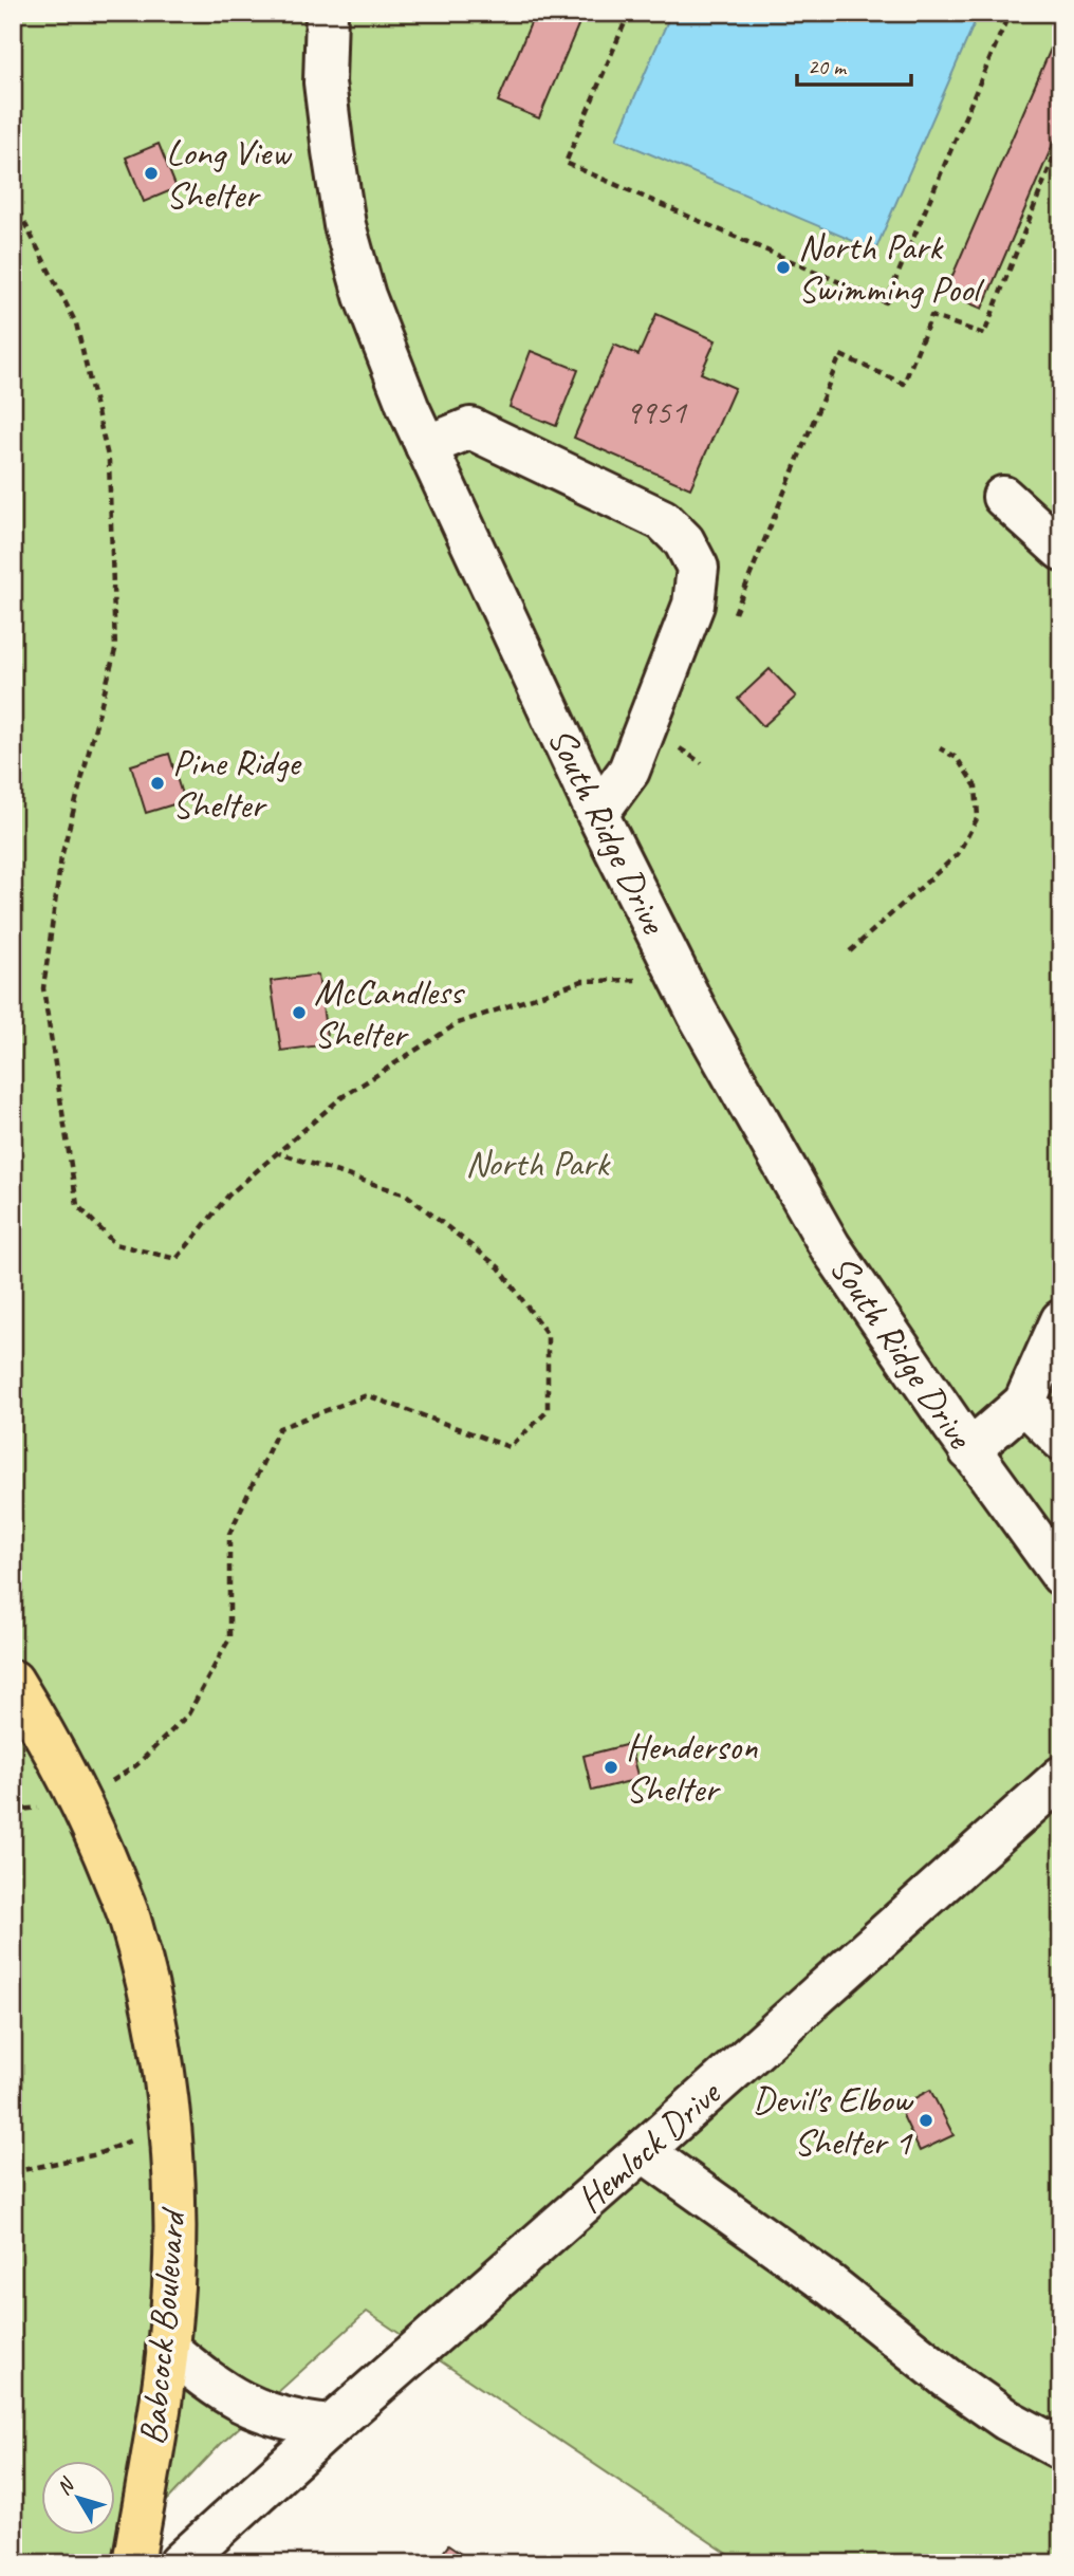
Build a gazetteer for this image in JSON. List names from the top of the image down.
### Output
{
  "streets": {
    "main road": ["Babcock Boulevard"],
    "street": ["South Ridge Drive", "Hemlock Drive"]
  },
  "parks": ["North Park"],
  "places": [
    "Long View Shelter",
    "North Park Swimming Pool",
    "Pine Ridge Shelter",
    "McCandless Shelter",
    "Henderson Shelter",
    "Devil's Elbow Shelter 1"
  ],
  "house_numbers": ["9951"],
  "scale_bar": "20 m",
  "north": "top left"
}
